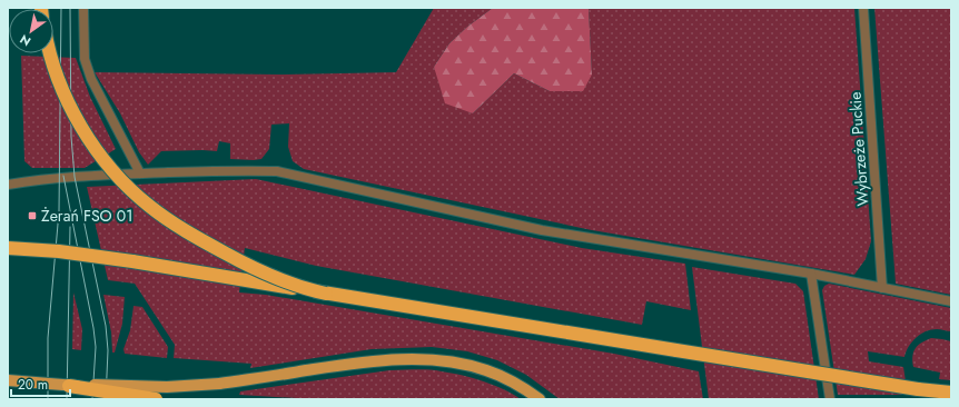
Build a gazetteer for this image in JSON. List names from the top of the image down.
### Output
{
  "streets": {
    "lane": ["Wybrzeże Puckie"]
  },
  "places": {
    "transit": ["Żerań FSO 01"]
  },
  "scale_bar": "20 m",
  "north": "bottom left"
}
